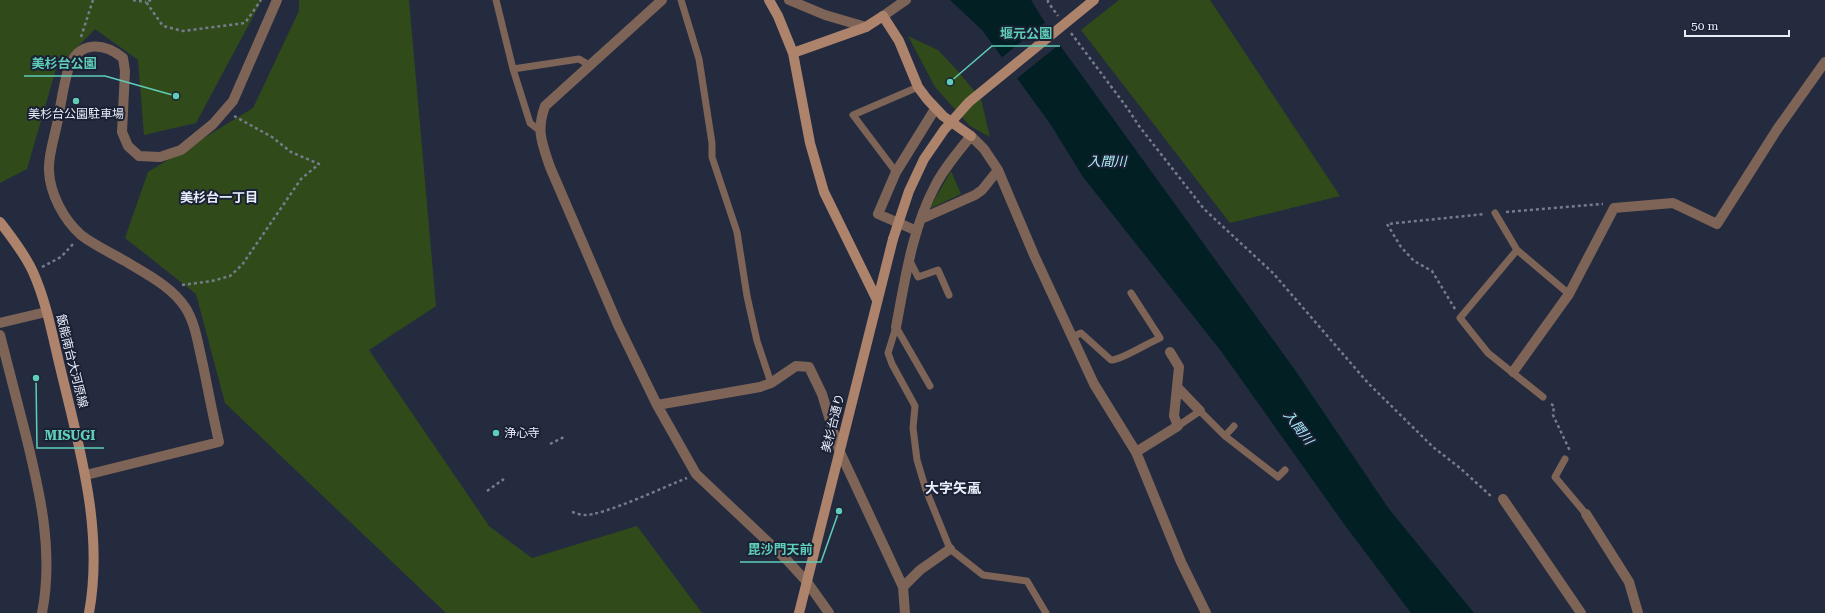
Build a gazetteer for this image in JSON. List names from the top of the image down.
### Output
{
  "streets": {
    "street": ["飯能南台大河原線", "美杉台通り"]
  },
  "districts": ["美杉台一丁目", "大字矢颪"],
  "water": ["入間川"],
  "places": [
    "堰元公園",
    "美杉台公園",
    "美杉台公園駐車場",
    "MISUGI",
    "浄心寺",
    "毘沙門天前"
  ],
  "scale_bar": "50 m"
}
